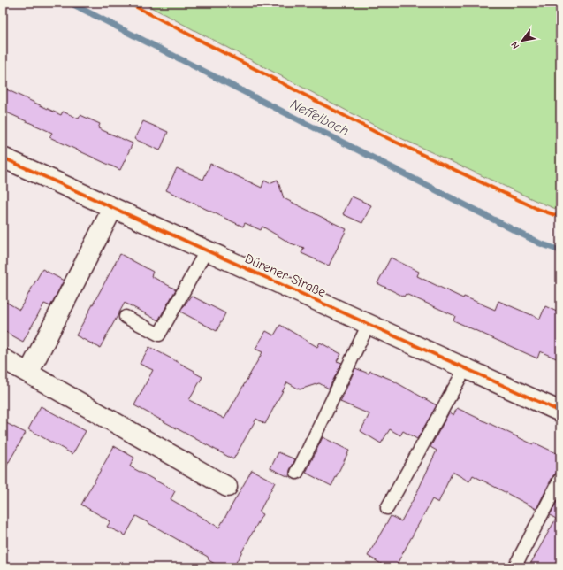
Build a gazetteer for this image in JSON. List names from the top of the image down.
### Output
{
  "streets": {
    "street": ["Dürener Straße"]
  },
  "water": ["Neffelbach"],
  "north": "bottom left"
}
